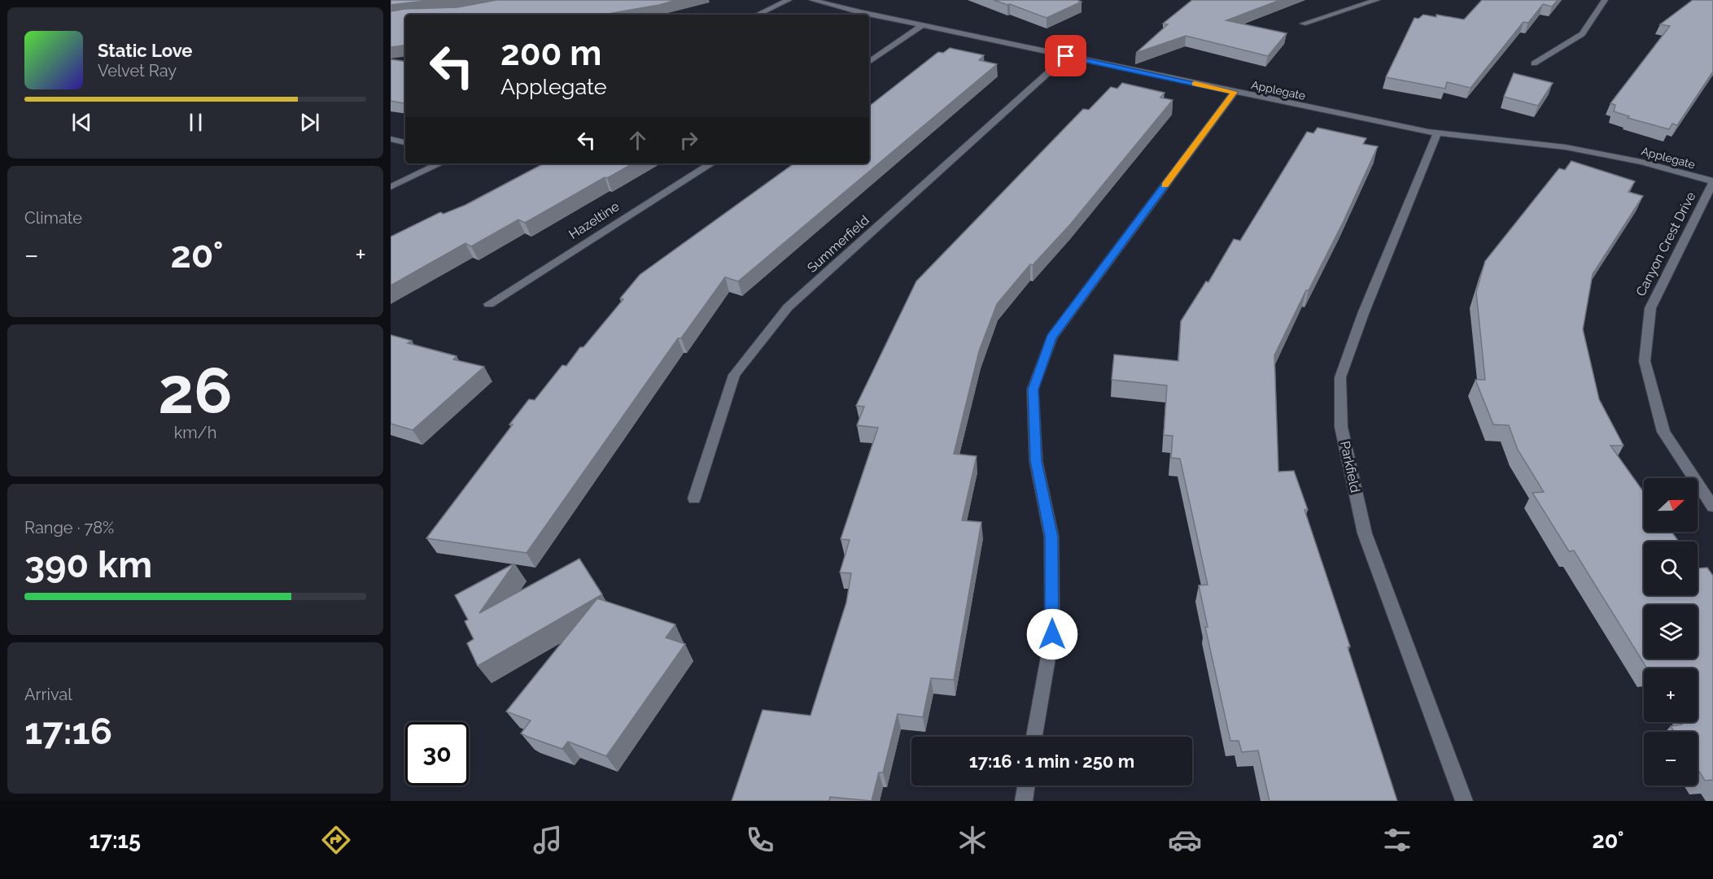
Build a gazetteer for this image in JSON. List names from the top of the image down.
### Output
{
  "streets": {
    "street": [
      "Applegate",
      "Hazeltine",
      "Summerfield",
      "Canyon Crest Drive",
      "Parkfield"
    ]
  },
  "crossings": [
    ["Applegate", "Summerfield"],
    ["Applegate", "Canyon Crest Drive"],
    ["Applegate", "Parkfield"]
  ],
  "north": "right",
  "page": {
    "turn": ["200 m", "Applegate"],
    "song": ["Static Love", "Velvet Ray"],
    "tile": [
      "Climate",
      ["26", "km/h"],
      ["Range · 78%", "390 km"],
      ["Arrival", "17:16"]
    ],
    "heat": ["−", "20°", "+"],
    "map_buttons": ["+", "−"],
    "limit": "30",
    "trip": "17:16 · 1 min · 250 m",
    "tabs": ["17:15", "20°"]
  }
}
